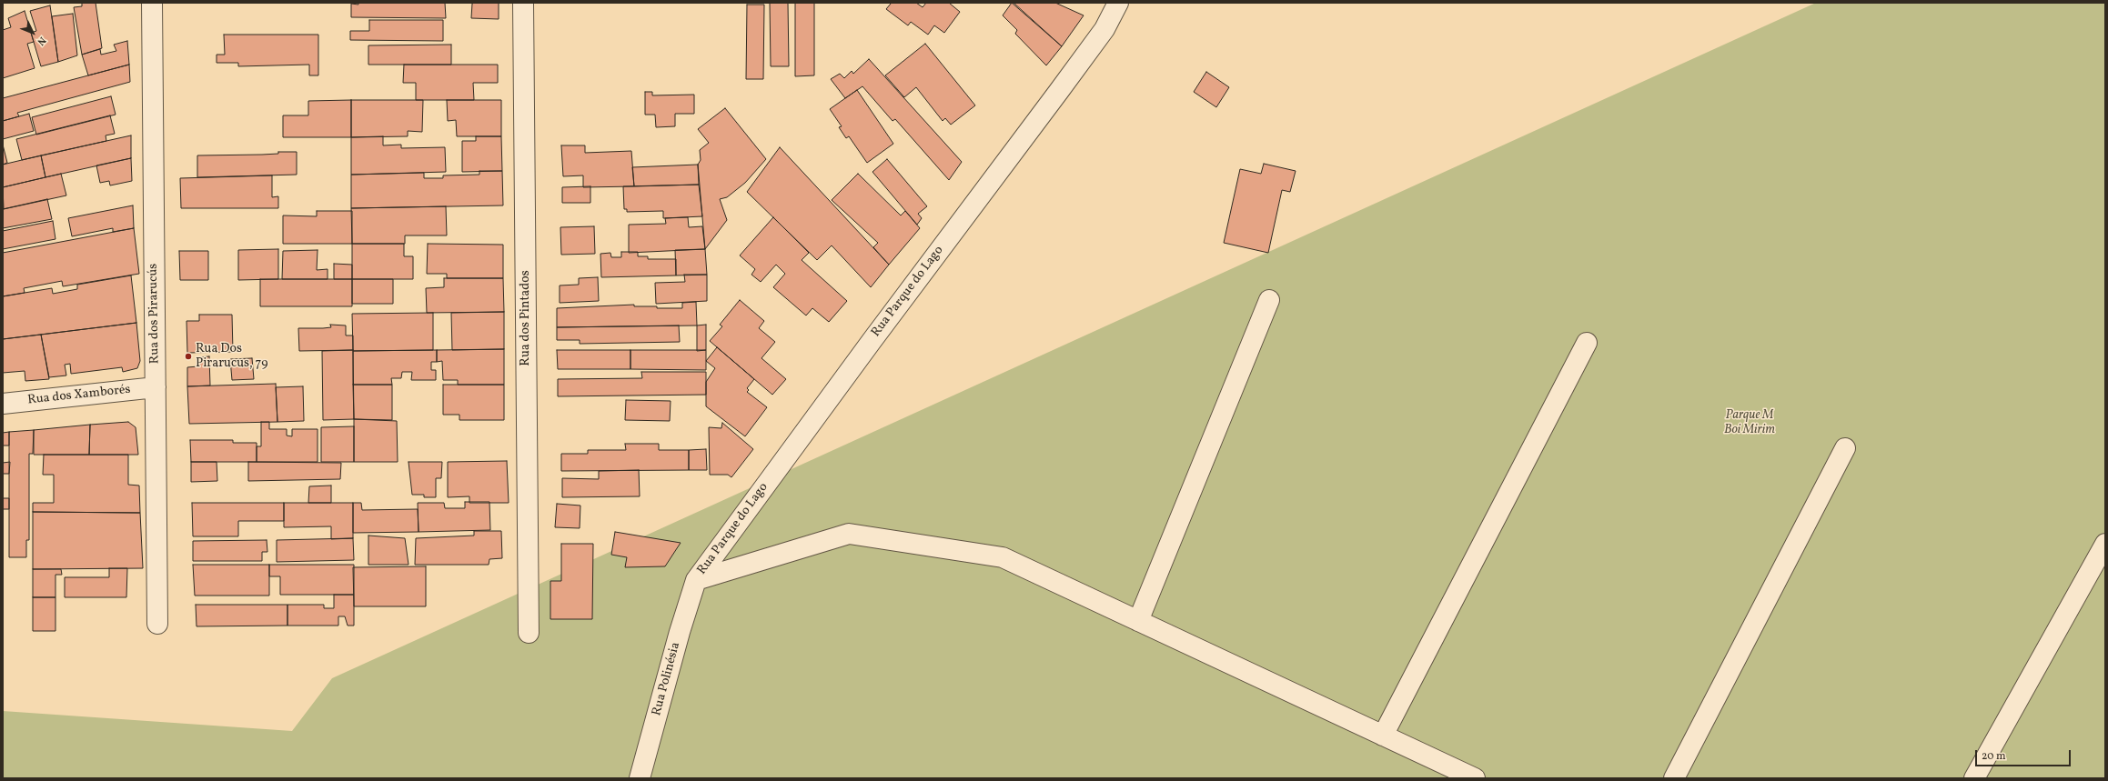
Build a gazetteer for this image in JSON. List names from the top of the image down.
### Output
{
  "streets": {
    "street": [
      "Rua Parque do Lago",
      "Rua dos Pirarucús",
      "Rua dos Pintados",
      "Rua dos Xamborés",
      "Rua Polinésia"
    ]
  },
  "crossings": [
    ["Rua Parque do Lago", "Rua Polinésia"],
    ["Rua dos Pirarucús", "Rua dos Xamborés"]
  ],
  "parks": ["Parque M Boi Mirim"],
  "places": ["Rua Dos Pirarucus, 79"],
  "scale_bar": "20 m",
  "north": "bottom right"
}
